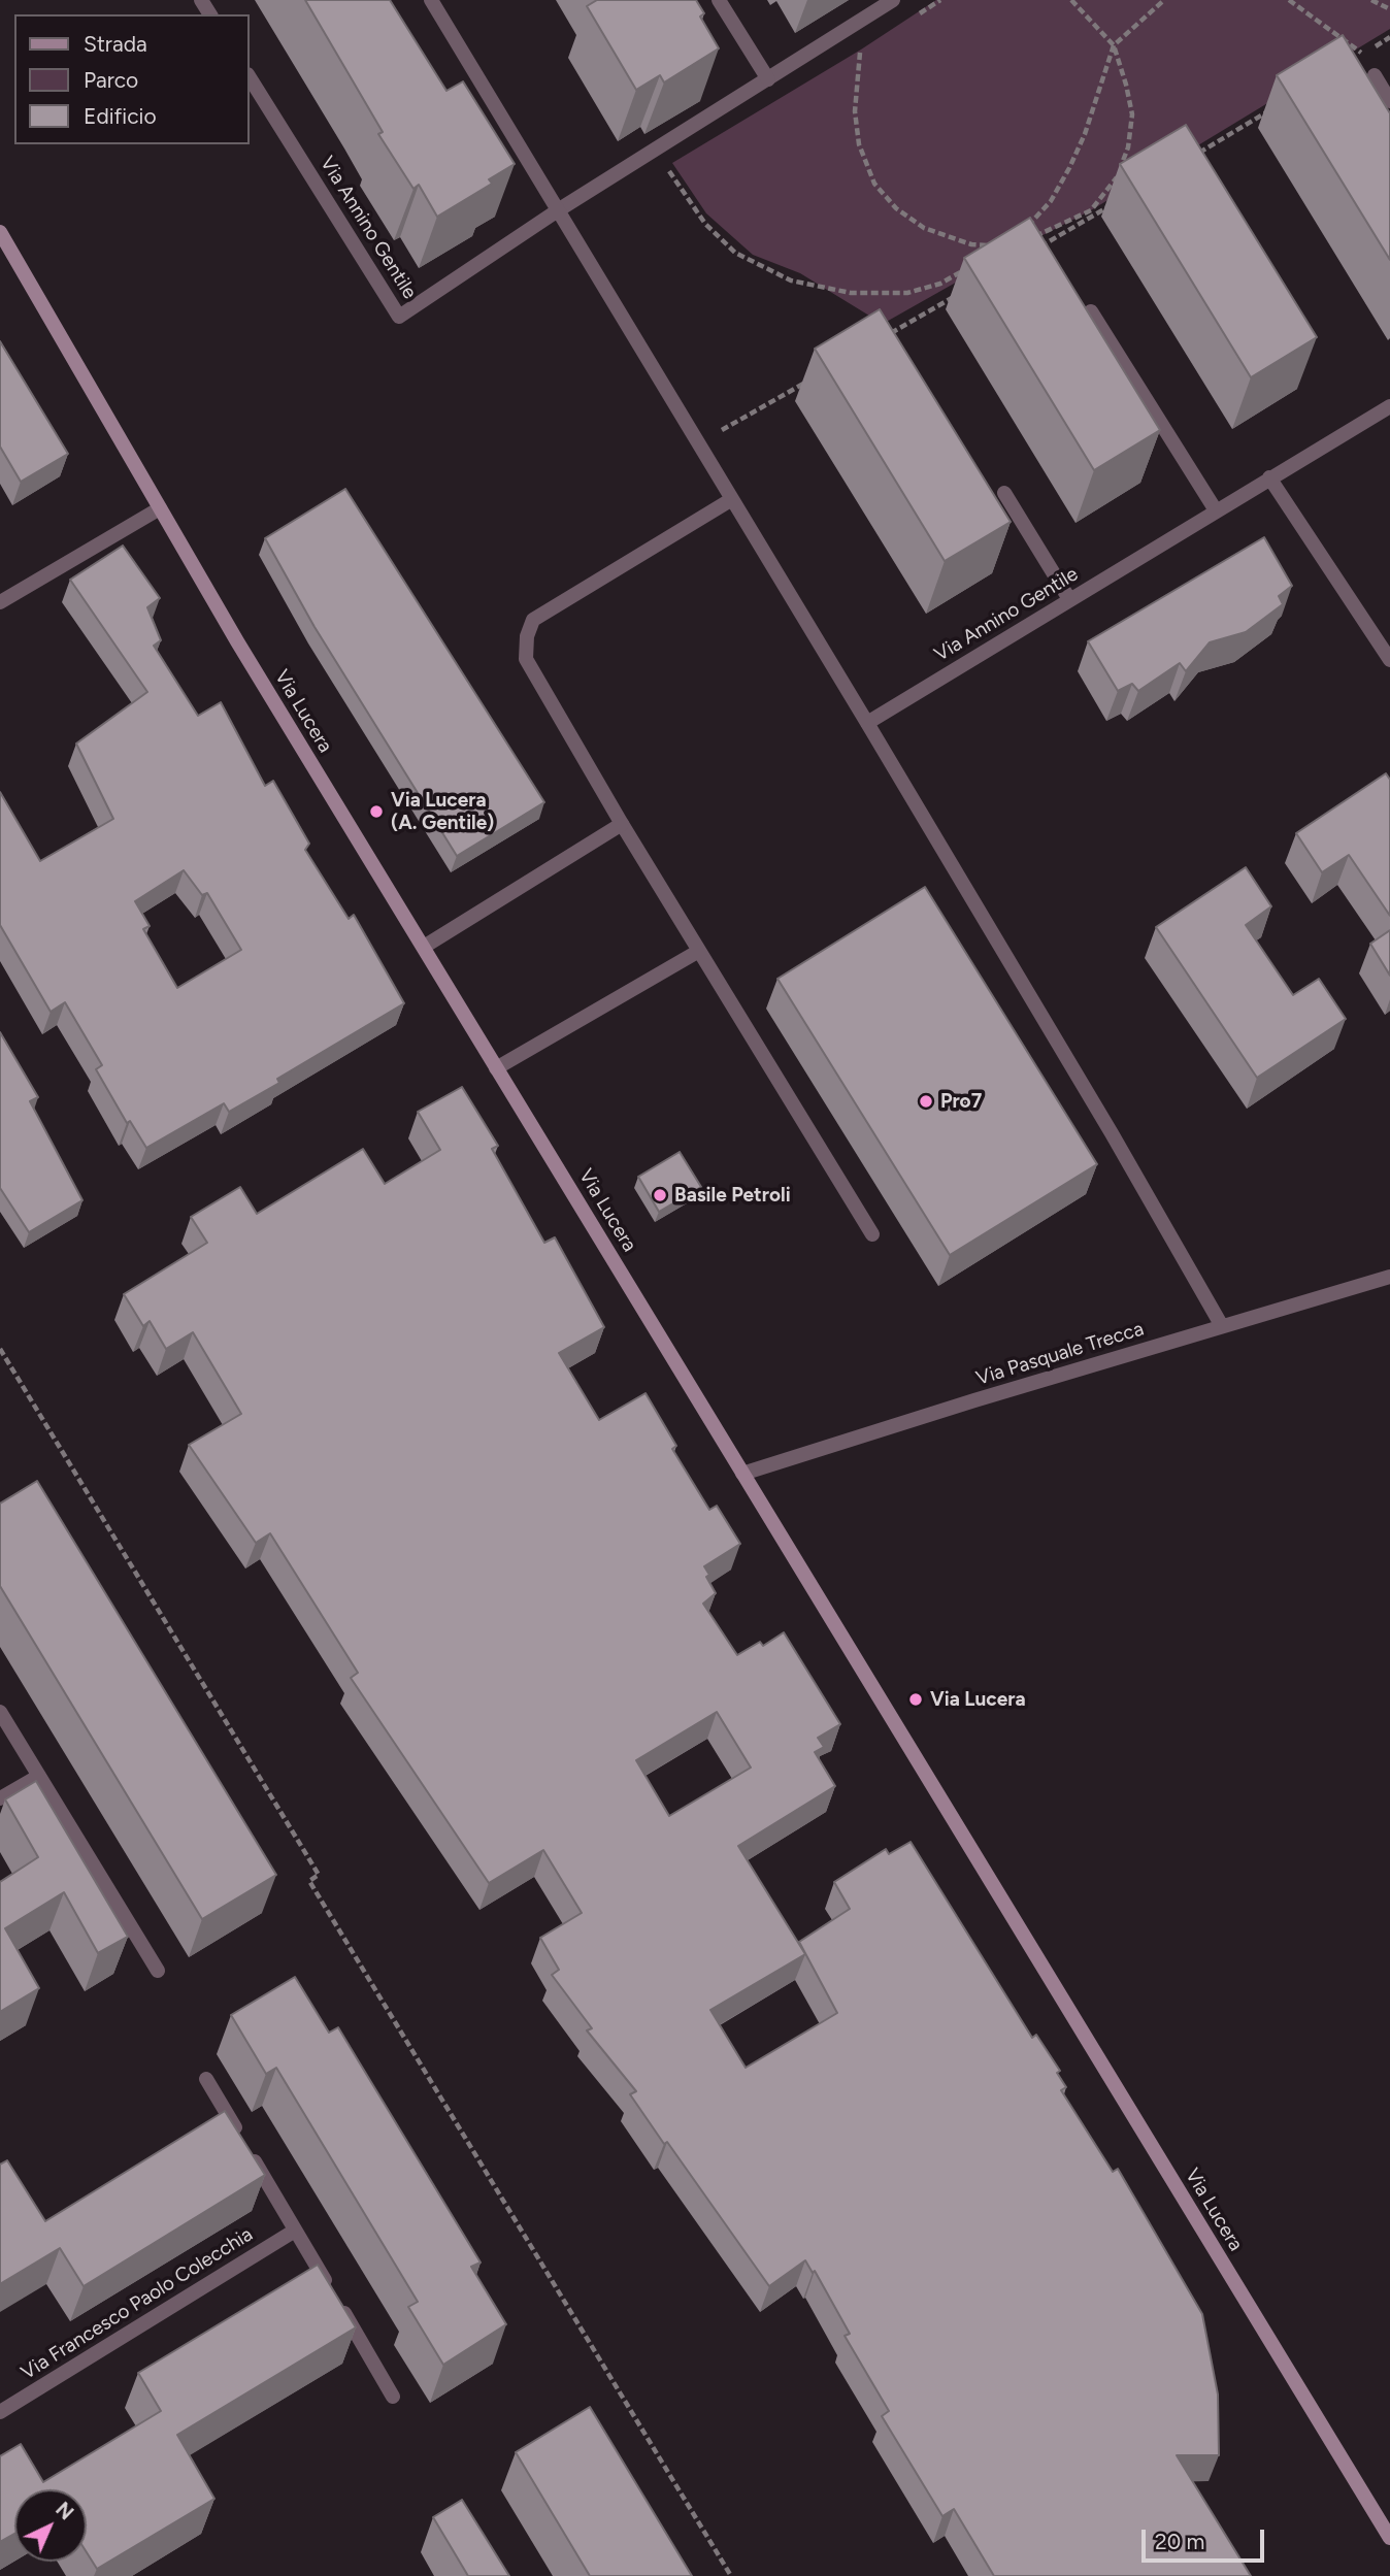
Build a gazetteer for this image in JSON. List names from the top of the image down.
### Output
{
  "streets": {
    "main road": ["Via Lucera"],
    "street": ["Via Annino Gentile", "Via Pasquale Trecca", "Via Francesco Paolo Colecchia"]
  },
  "crossings": [
    ["Via Lucera", "Via Pasquale Trecca"]
  ],
  "places": [
    "Via Lucera (A. Gentile)",
    "Pro7",
    "Basile Petroli",
    "Via Lucera"
  ],
  "legend": ["Strada", "Parco", "Edificio"],
  "scale_bar": "20 m",
  "north": "top right"
}
